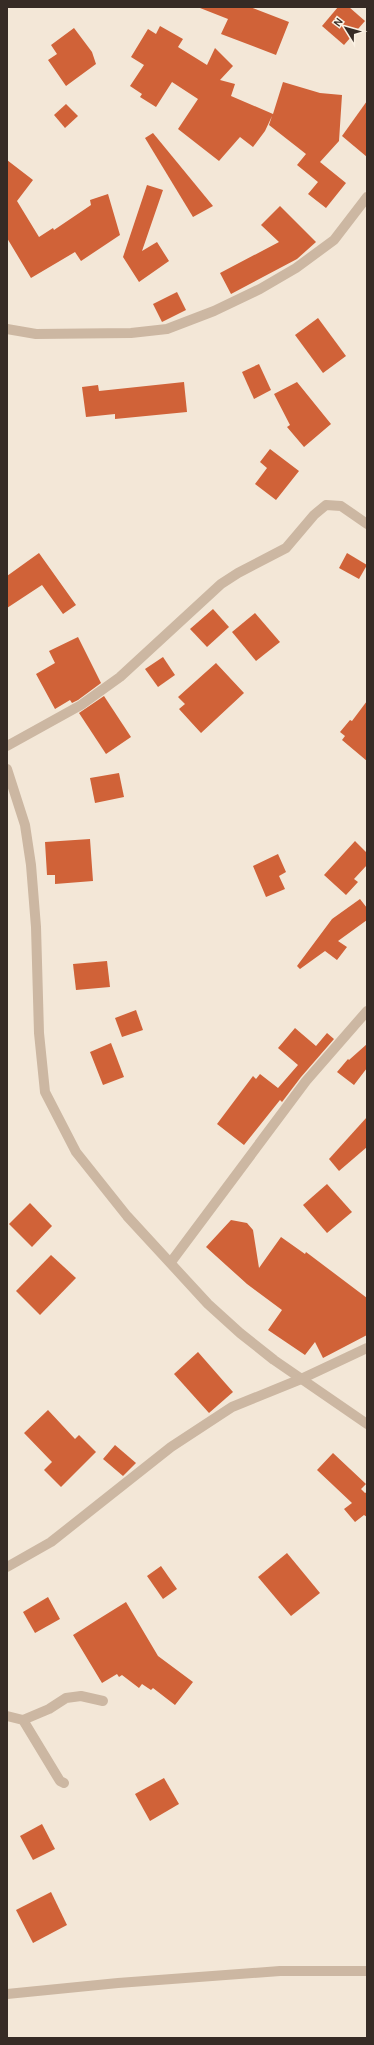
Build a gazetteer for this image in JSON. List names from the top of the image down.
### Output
{
  "north": "top left"
}
